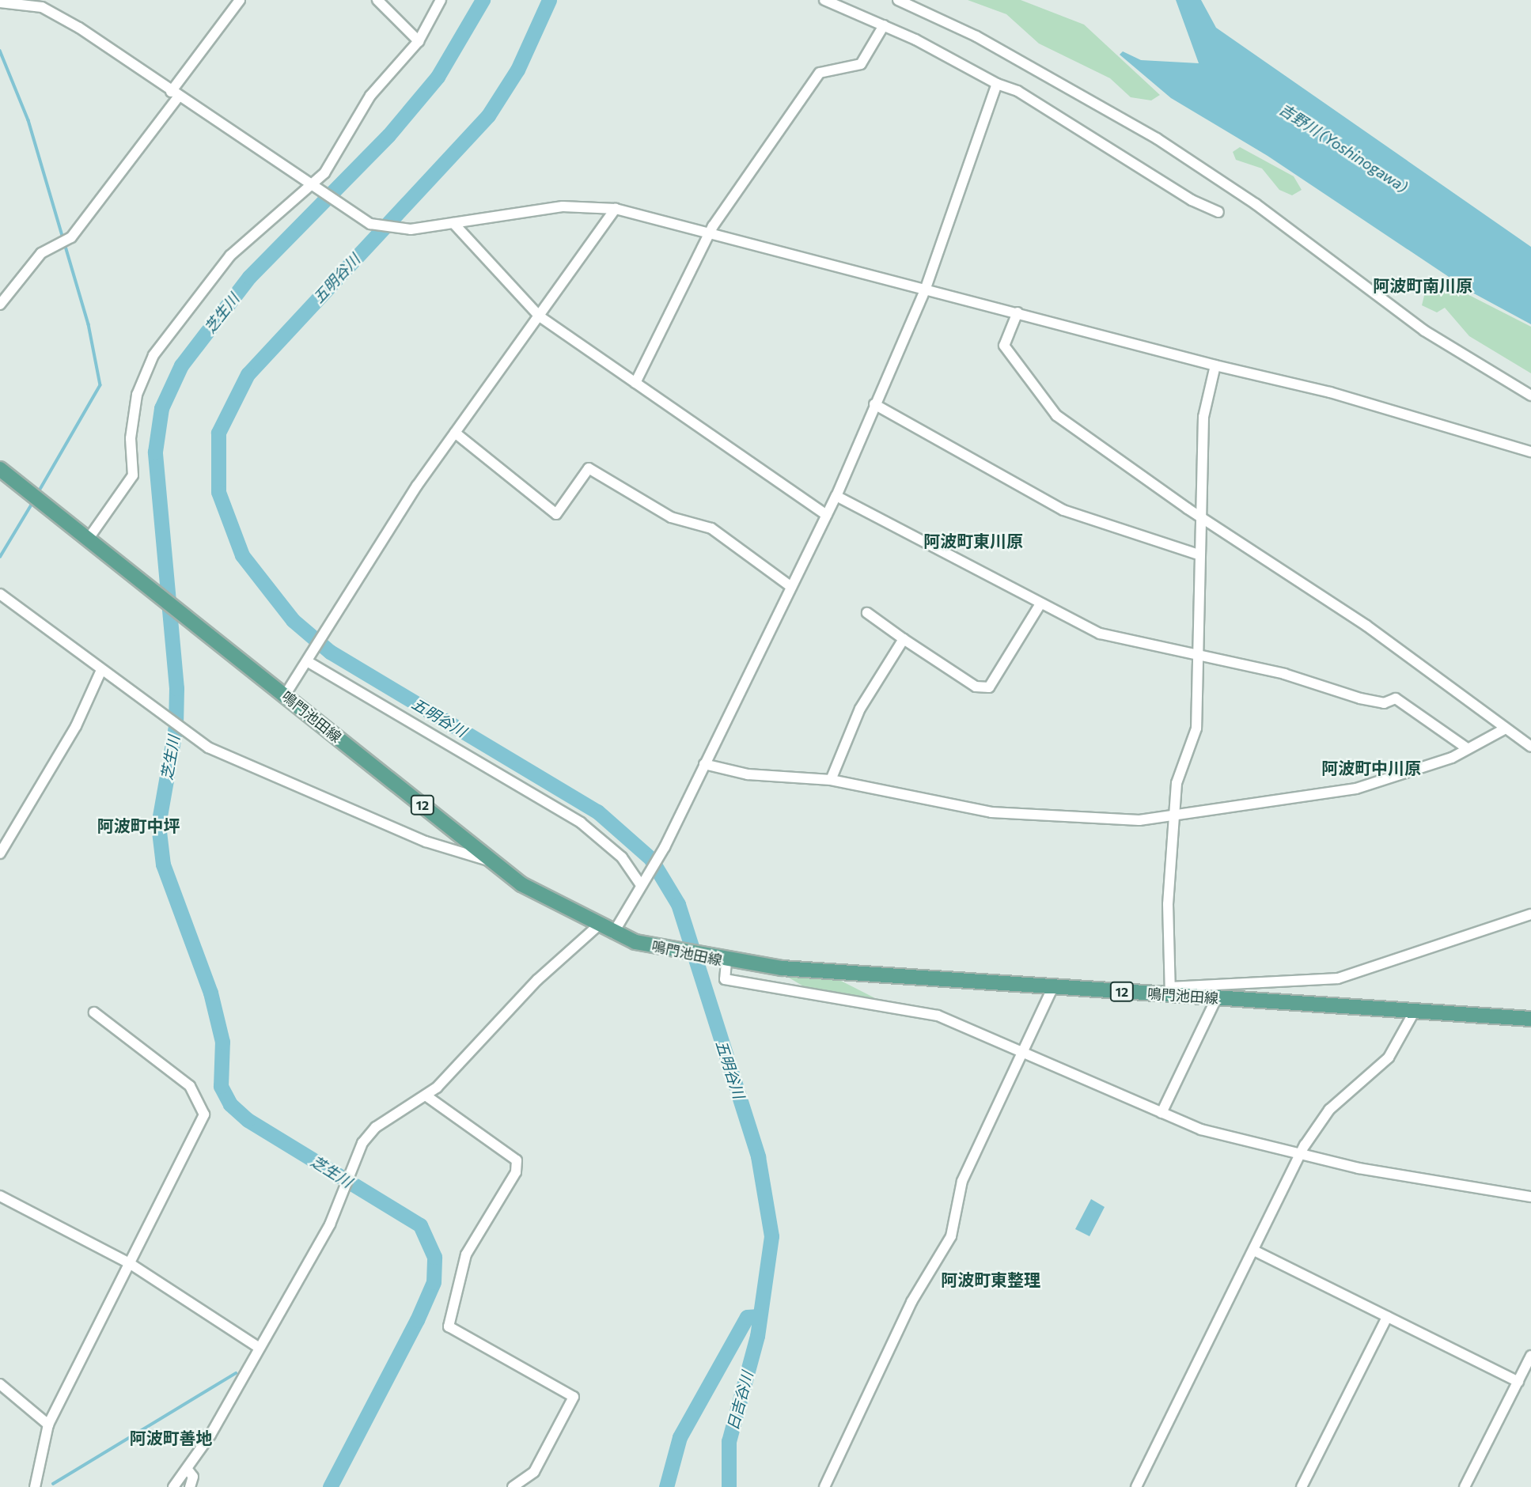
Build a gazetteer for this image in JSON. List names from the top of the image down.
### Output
{
  "streets": {
    "main road": ["鳴門池田線", "12"]
  },
  "districts": [
    "阿波町南川原",
    "阿波町東川原",
    "阿波町中川原",
    "阿波町中坪",
    "阿波町東整理",
    "阿波町善地"
  ],
  "water": [
    "吉野川 (Yoshinogawa)",
    "五明谷川",
    "芝生川",
    "日吉谷川"
  ]
}
